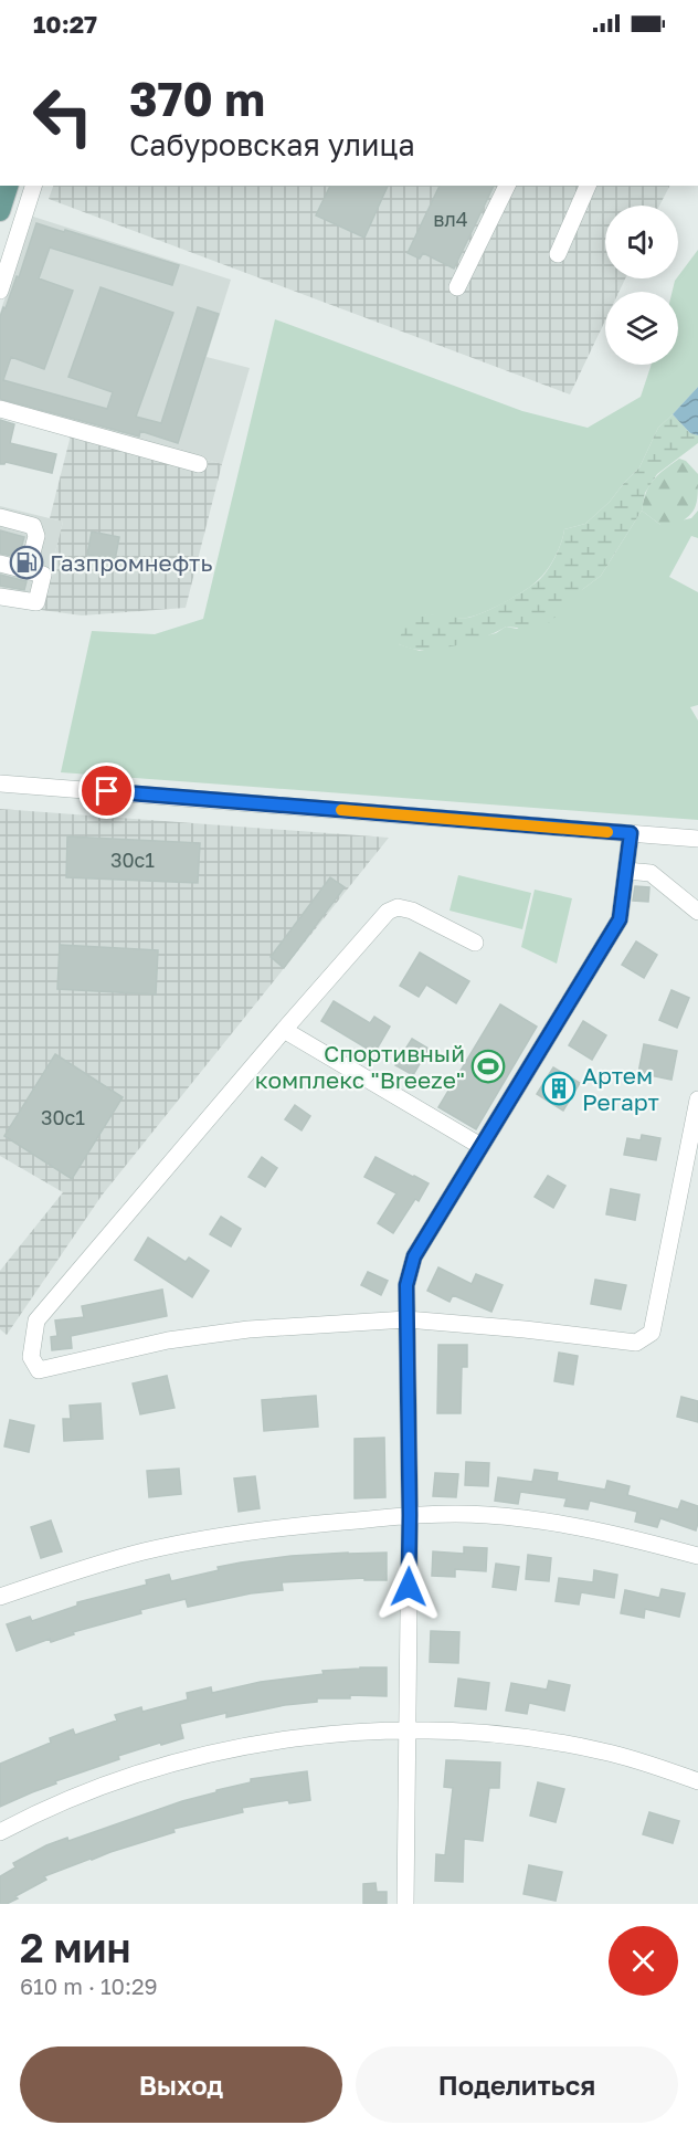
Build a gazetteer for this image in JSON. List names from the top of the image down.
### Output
{
  "places": {
    "fuel station": ["Газпромнефть"],
    "sports": ["Спортивный комплекс \"Breeze\""],
    "building": ["Артем Регарт"]
  },
  "house_numbers": ["вл4", "30с1", "30с1"],
  "page": {
    "status": "10:27",
    "turn": ["370 m", "Сабуровская улица"],
    "heading": ["2 мин", "610 m · 10:29"],
    "buttons": ["Выход", "Поделиться"]
  }
}
